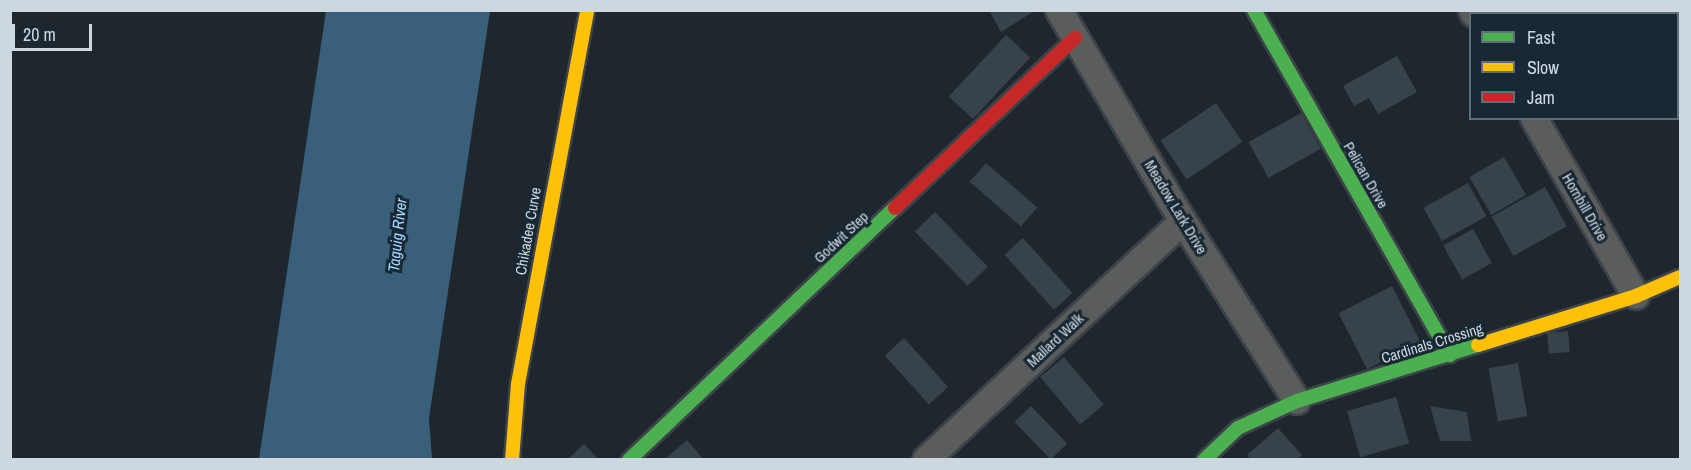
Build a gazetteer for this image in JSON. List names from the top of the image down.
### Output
{
  "streets": {
    "street": [
      "Pelican Drive",
      "Meadow Lark Drive",
      "Hornbill Drive",
      "Chikadee Curve",
      "Godwit Step",
      "Mallard Walk",
      "Cardinals Crossing"
    ]
  },
  "crossings": [
    ["Pelican Drive", "Cardinals Crossing"],
    ["Meadow Lark Drive", "Godwit Step"],
    ["Meadow Lark Drive", "Mallard Walk"],
    ["Meadow Lark Drive", "Cardinals Crossing"],
    ["Hornbill Drive", "Cardinals Crossing"]
  ],
  "water": ["Taguig River"],
  "legend": ["Fast", "Slow", "Jam"],
  "scale_bar": "20 m"
}
